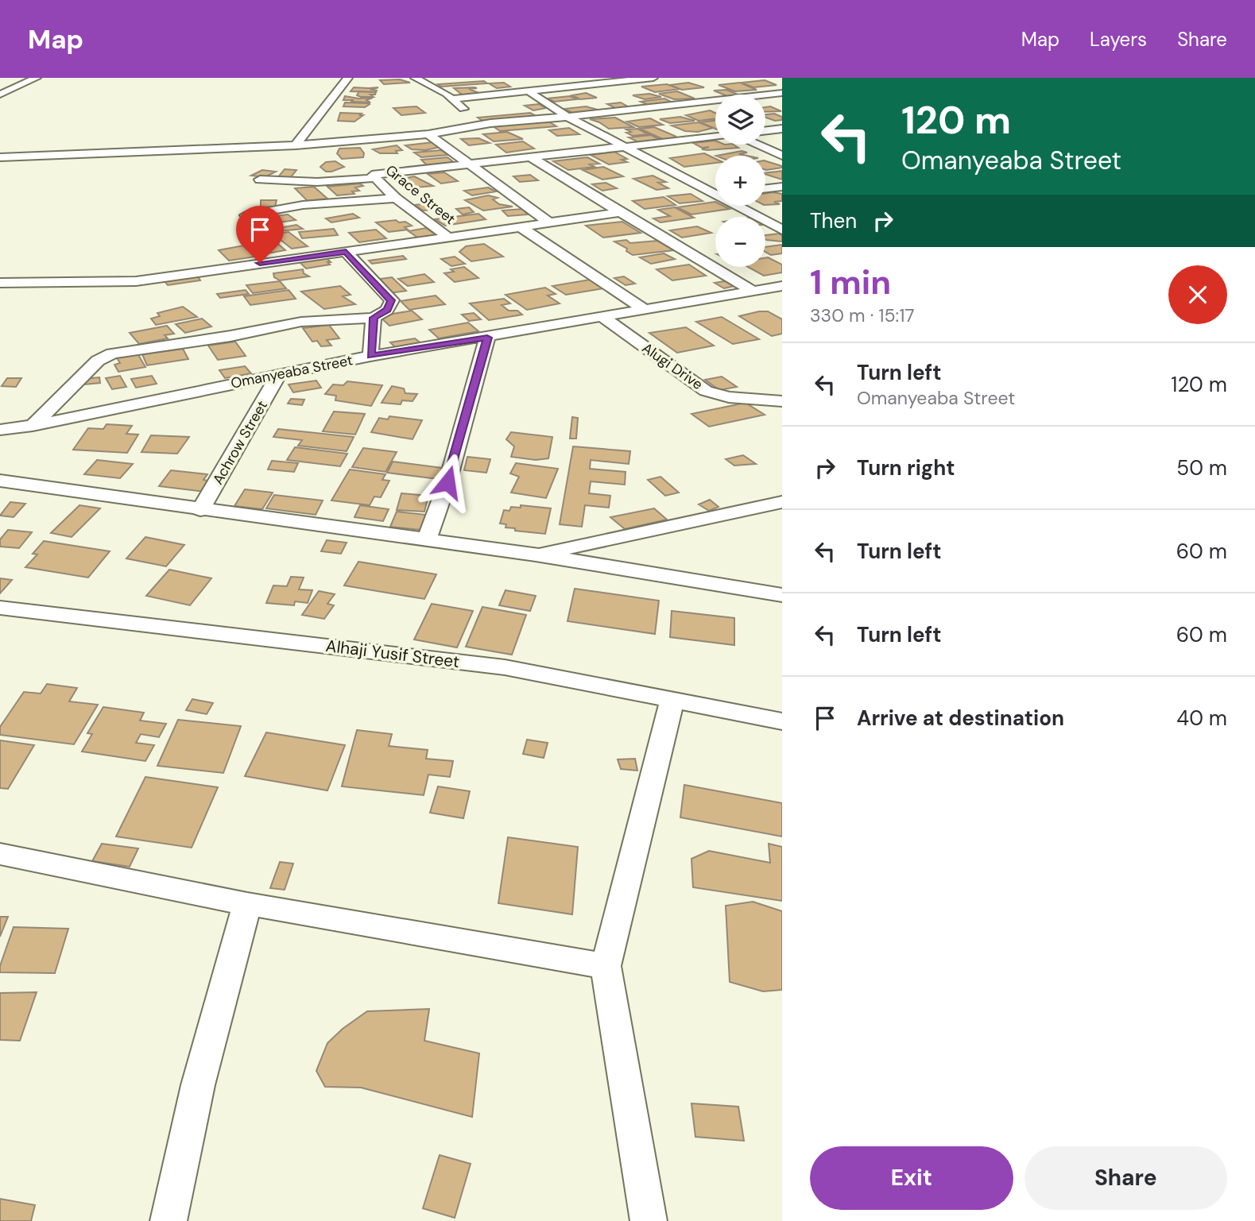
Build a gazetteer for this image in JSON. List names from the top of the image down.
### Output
{
  "streets": {
    "street": [
      "Grace Street",
      "Alugi Drive",
      "Omanyeaba Street",
      "Achrow Street",
      "Alhaji Yusif Street"
    ]
  },
  "crossings": [
    ["Alugi Drive", "Omanyeaba Street"],
    ["Omanyeaba Street", "Achrow Street"]
  ],
  "page": {
    "header": "Map",
    "nav": ["Map", "Layers", "Share"],
    "turn": ["120 m", "Omanyeaba Street"],
    "map_buttons": ["+", "−"],
    "then": "Then",
    "heading": ["1 min", "330 m · 15:17"],
    "list": [
      {
        "name": "Turn left",
        "note": "Omanyeaba Street",
        "value": "120 m"
      },
      {
        "name": "Turn right",
        "value": "50 m"
      },
      {
        "name": "Turn left",
        "value": "60 m"
      },
      {
        "name": "Turn left",
        "value": "60 m"
      },
      {
        "name": "Arrive at destination",
        "value": "40 m"
      }
    ],
    "buttons": ["Exit", "Share"]
  }
}
